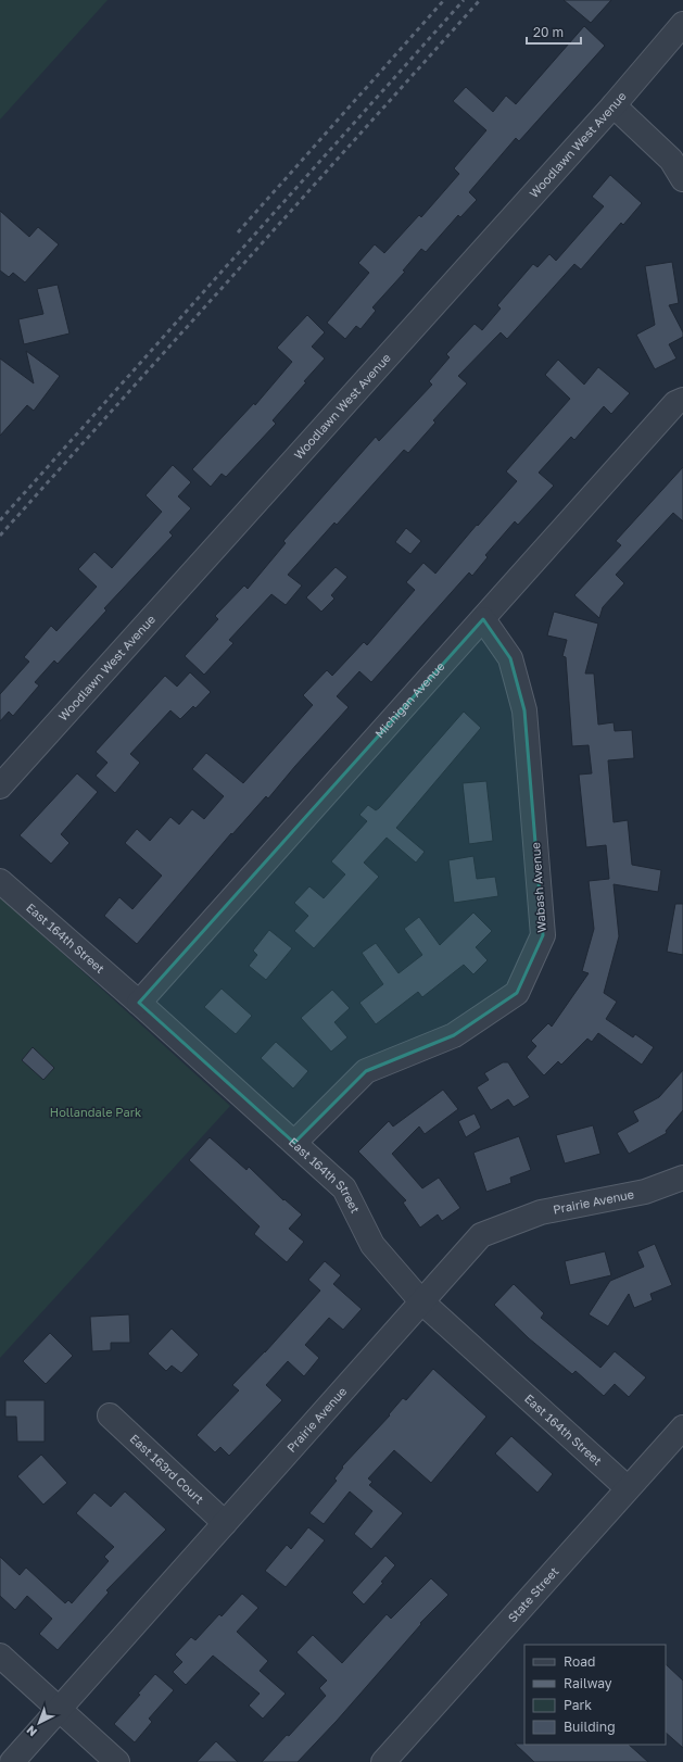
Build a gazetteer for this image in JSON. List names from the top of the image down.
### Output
{
  "streets": {
    "street": [
      "Woodlawn West Avenue",
      "Michigan Avenue",
      "Wabash Avenue",
      "East 164th Street",
      "Prairie Avenue",
      "East 163rd Court",
      "State Street"
    ]
  },
  "crossings": [
    ["Michigan Avenue", "Wabash Avenue"],
    ["Michigan Avenue", "East 164th Street"],
    ["Wabash Avenue", "East 164th Street"],
    ["East 164th Street", "Prairie Avenue"],
    ["East 164th Street", "State Street"],
    ["Prairie Avenue", "East 163rd Court"]
  ],
  "parks": ["Hollandale Park"],
  "legend": [
    "Road",
    "Railway",
    "Park",
    "Building"
  ],
  "scale_bar": "20 m",
  "north": "bottom left"
}
